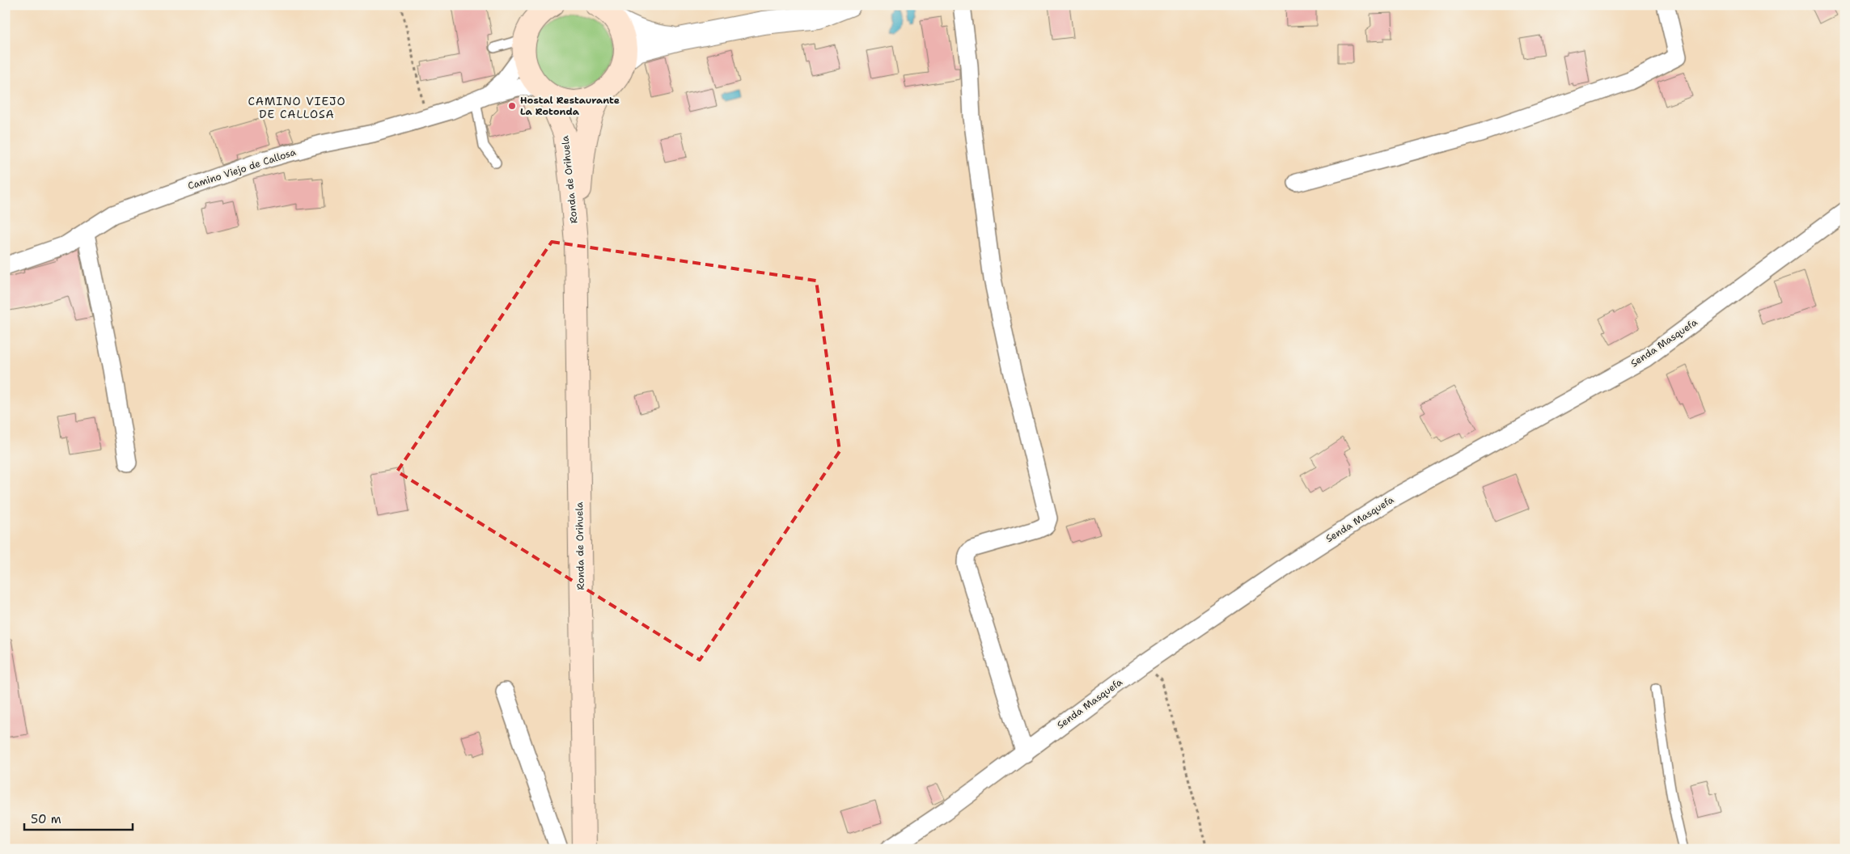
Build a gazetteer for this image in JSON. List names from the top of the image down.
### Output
{
  "streets": {
    "main road": ["Ronda de Orihuela"],
    "street": ["Camino Viejo de Callosa", "Senda Masquefa"]
  },
  "districts": ["CAMINO VIEJO DE CALLOSA"],
  "places": ["Hostal Restaurante La Rotonda"],
  "scale_bar": "50 m"
}
